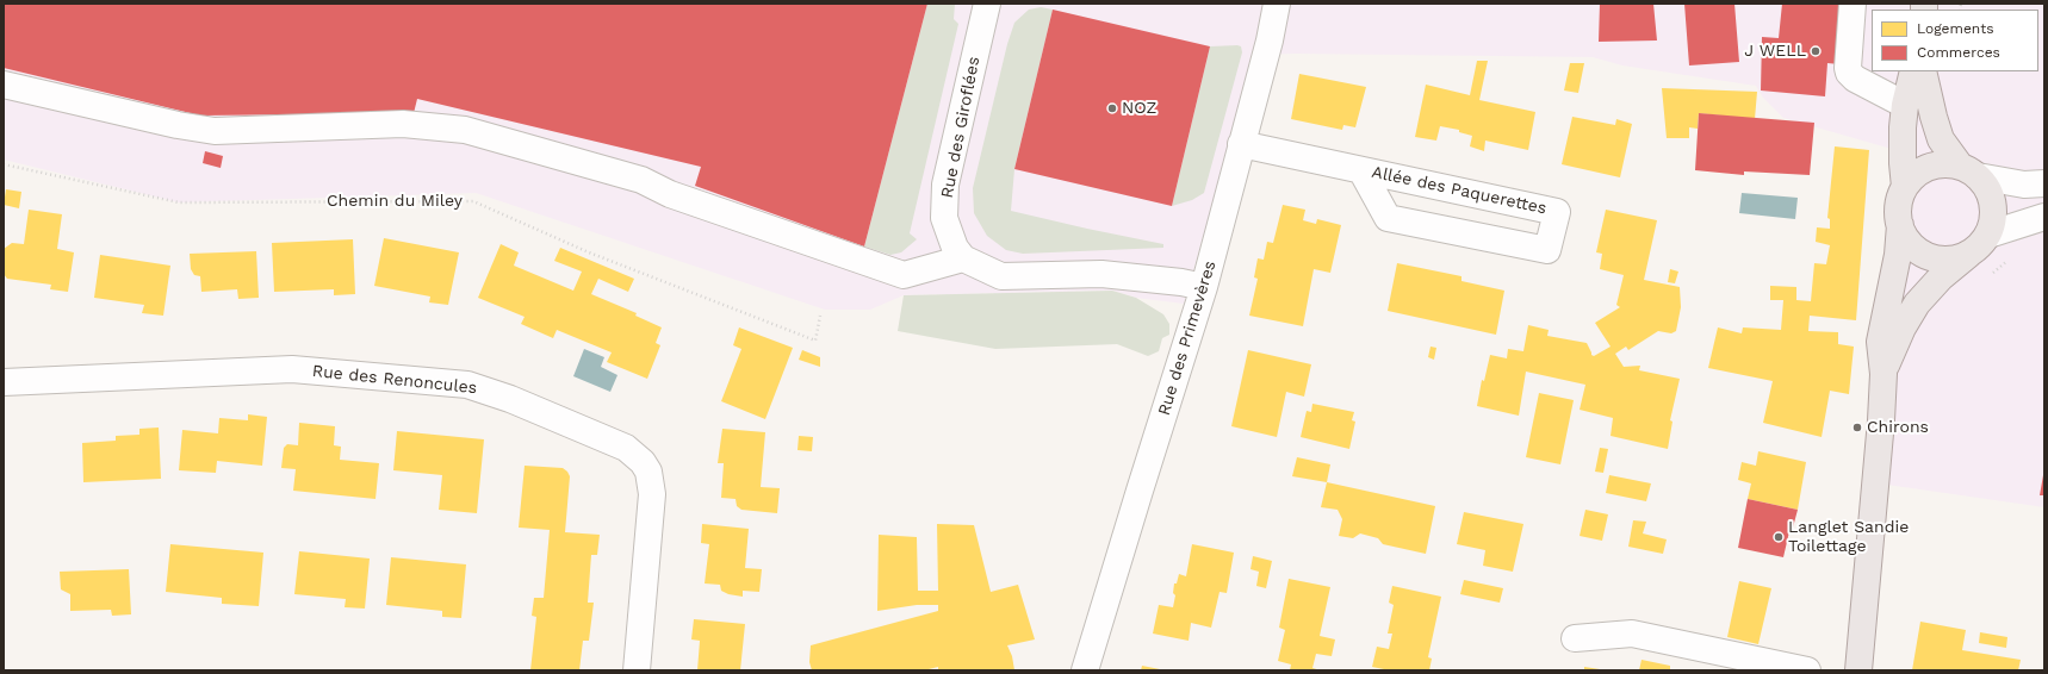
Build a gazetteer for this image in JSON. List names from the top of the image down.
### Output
{
  "streets": {
    "street": [
      "Rue des Giroflées",
      "Allée des Paquerettes",
      "Rue des Primevères",
      "Rue des Renoncules"
    ],
    "path": ["Chemin du Miley"]
  },
  "crossings": [
    ["Allée des Paquerettes", "Rue des Primevères"]
  ],
  "places": [
    "J WELL",
    "NOZ",
    "Chirons",
    "Langlet Sandie Toilettage"
  ],
  "legend": ["Logements", "Commerces"]
}
